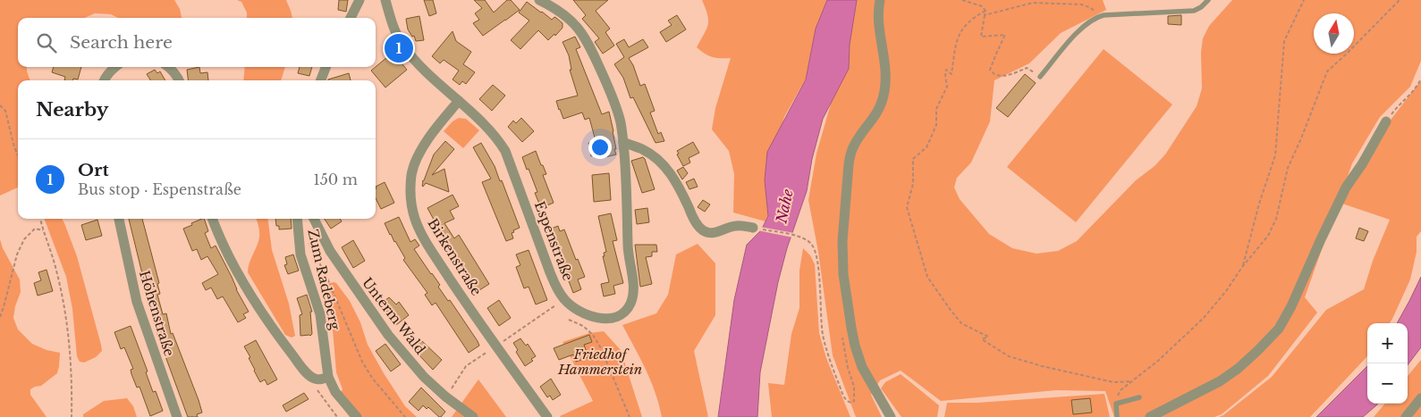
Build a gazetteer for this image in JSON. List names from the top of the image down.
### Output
{
  "streets": {
    "street": [
      "Espenstraße",
      "Birkenstraße",
      "Zum Radeberg",
      "Höhenstraße",
      "Unterm Wald"
    ]
  },
  "crossings": [
    ["Espenstraße", "Birkenstraße"]
  ],
  "water": ["Nahe"],
  "parks": ["Friedhof Hammerstein"],
  "north": "top",
  "page": {
    "search": "Search here",
    "pins": "1",
    "heading": "Nearby",
    "list": [
      {
        "mark": "1",
        "name": "Ort",
        "note": "Bus stop · Espenstraße",
        "value": "150 m"
      }
    ],
    "map_buttons": ["+", "−"]
  }
}
